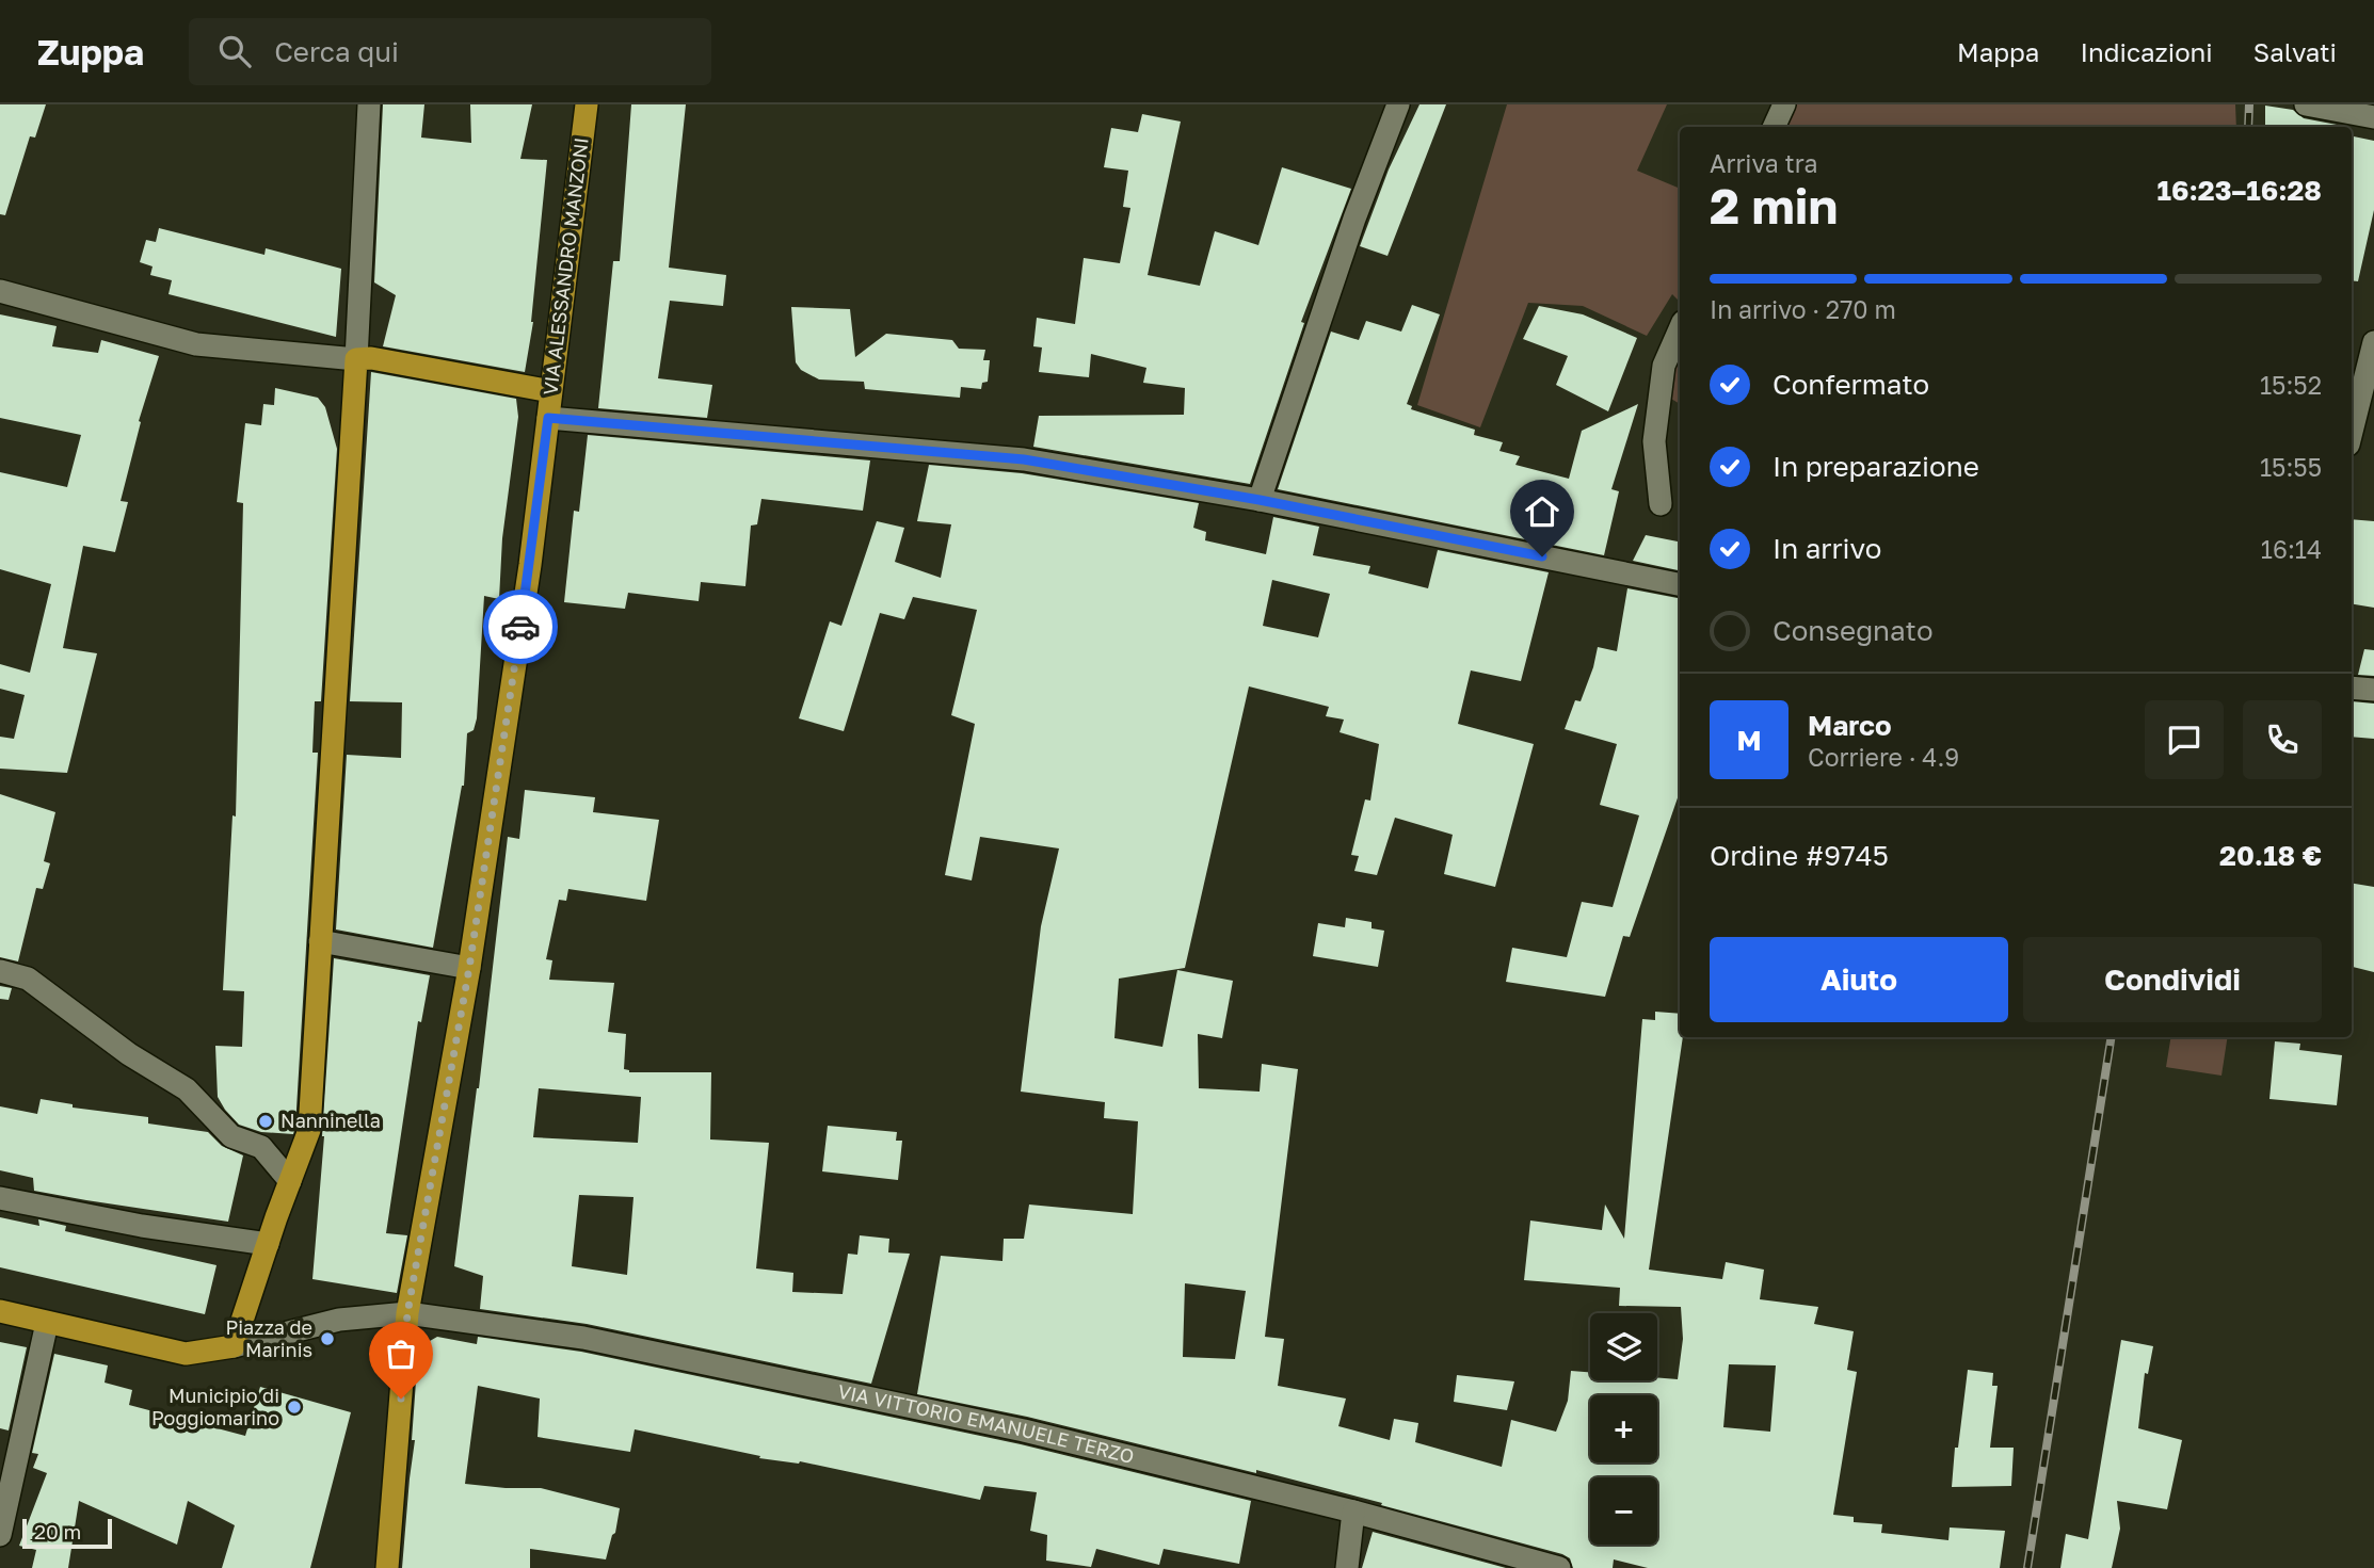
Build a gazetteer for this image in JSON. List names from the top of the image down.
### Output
{
  "streets": {
    "main road": ["VIA ALESSANDRO MANZONI"],
    "street": ["VIA VITTORIO EMANUELE TERZO"]
  },
  "crossings": [
    ["VIA ALESSANDRO MANZONI", "VIA VITTORIO EMANUELE TERZO"]
  ],
  "places": ["Nanninella", "Piazza de Marinis", "Municipio di Poggiomarino"],
  "scale_bar": "20 m",
  "page": {
    "header": "Zuppa",
    "search": "Cerca qui",
    "nav": ["Mappa", "Indicazioni", "Salvati"],
    "heading": ["2 min", "Arriva tra", "16:23–16:28"],
    "panel": [
      "Marco",
      "Corriere · 4.9",
      "Ordine #9745",
      "20.18 €"
    ],
    "bar": "In arrivo · 270 m",
    "list": [
      ["Confermato", "15:52"],
      ["In preparazione", "15:55"],
      ["In arrivo", "16:14"],
      "Consegnato"
    ],
    "round": "M",
    "buttons": ["Aiuto", "Condividi"],
    "map_buttons": ["+", "−"],
    "scale": "20 m"
  }
}
